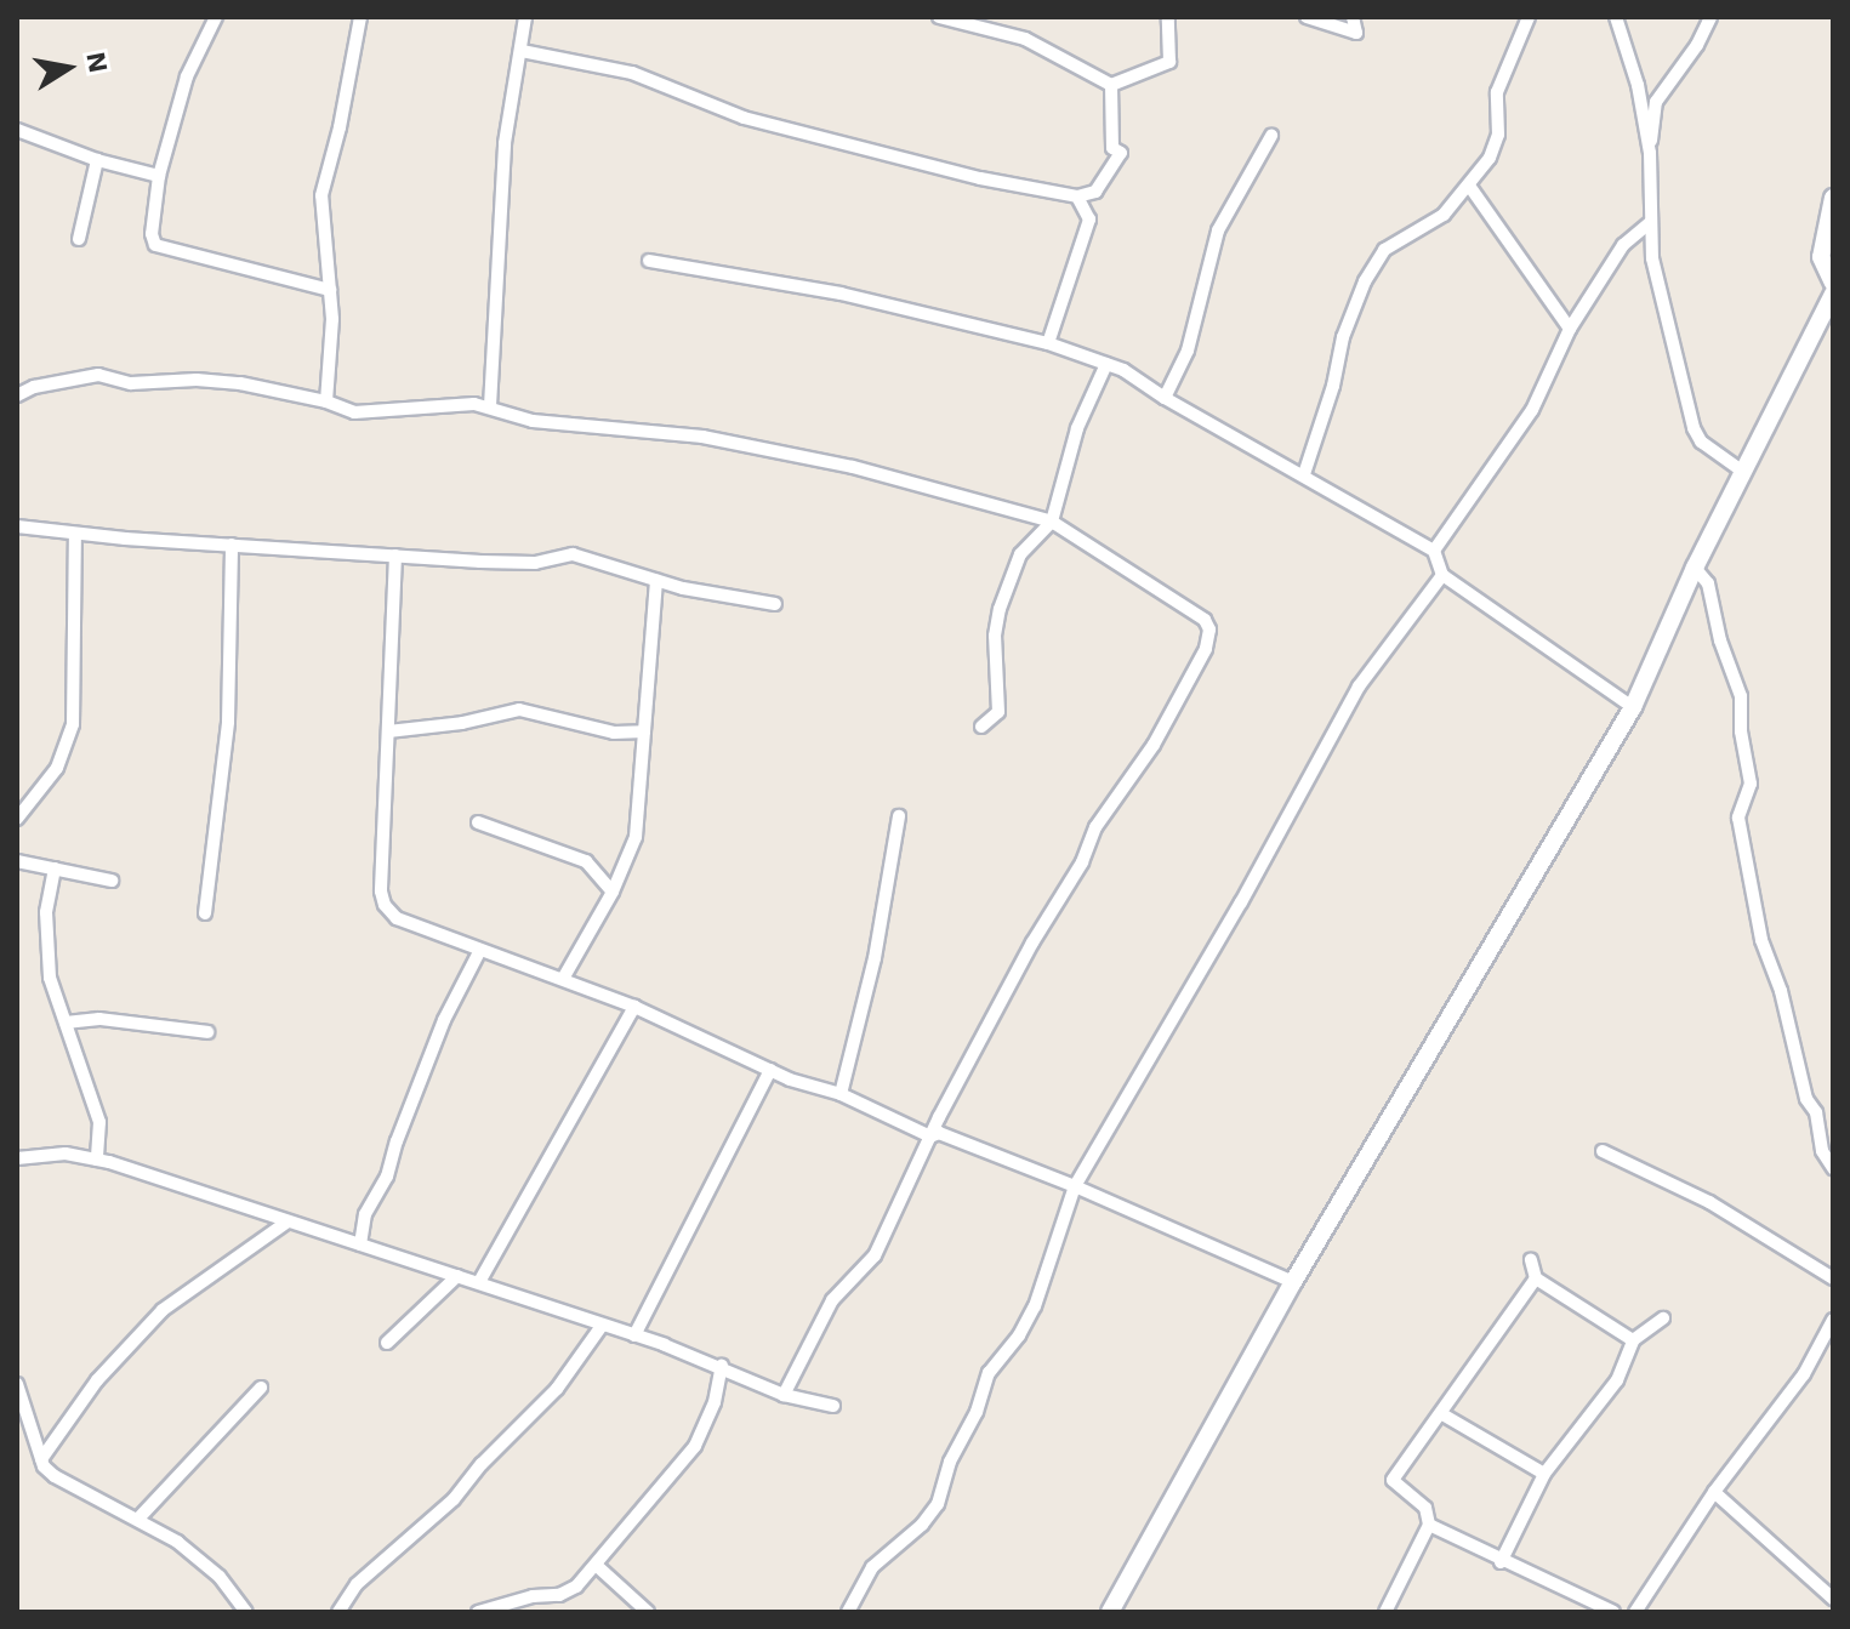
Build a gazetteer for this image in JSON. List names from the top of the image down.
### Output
{
  "north": "right"
}
